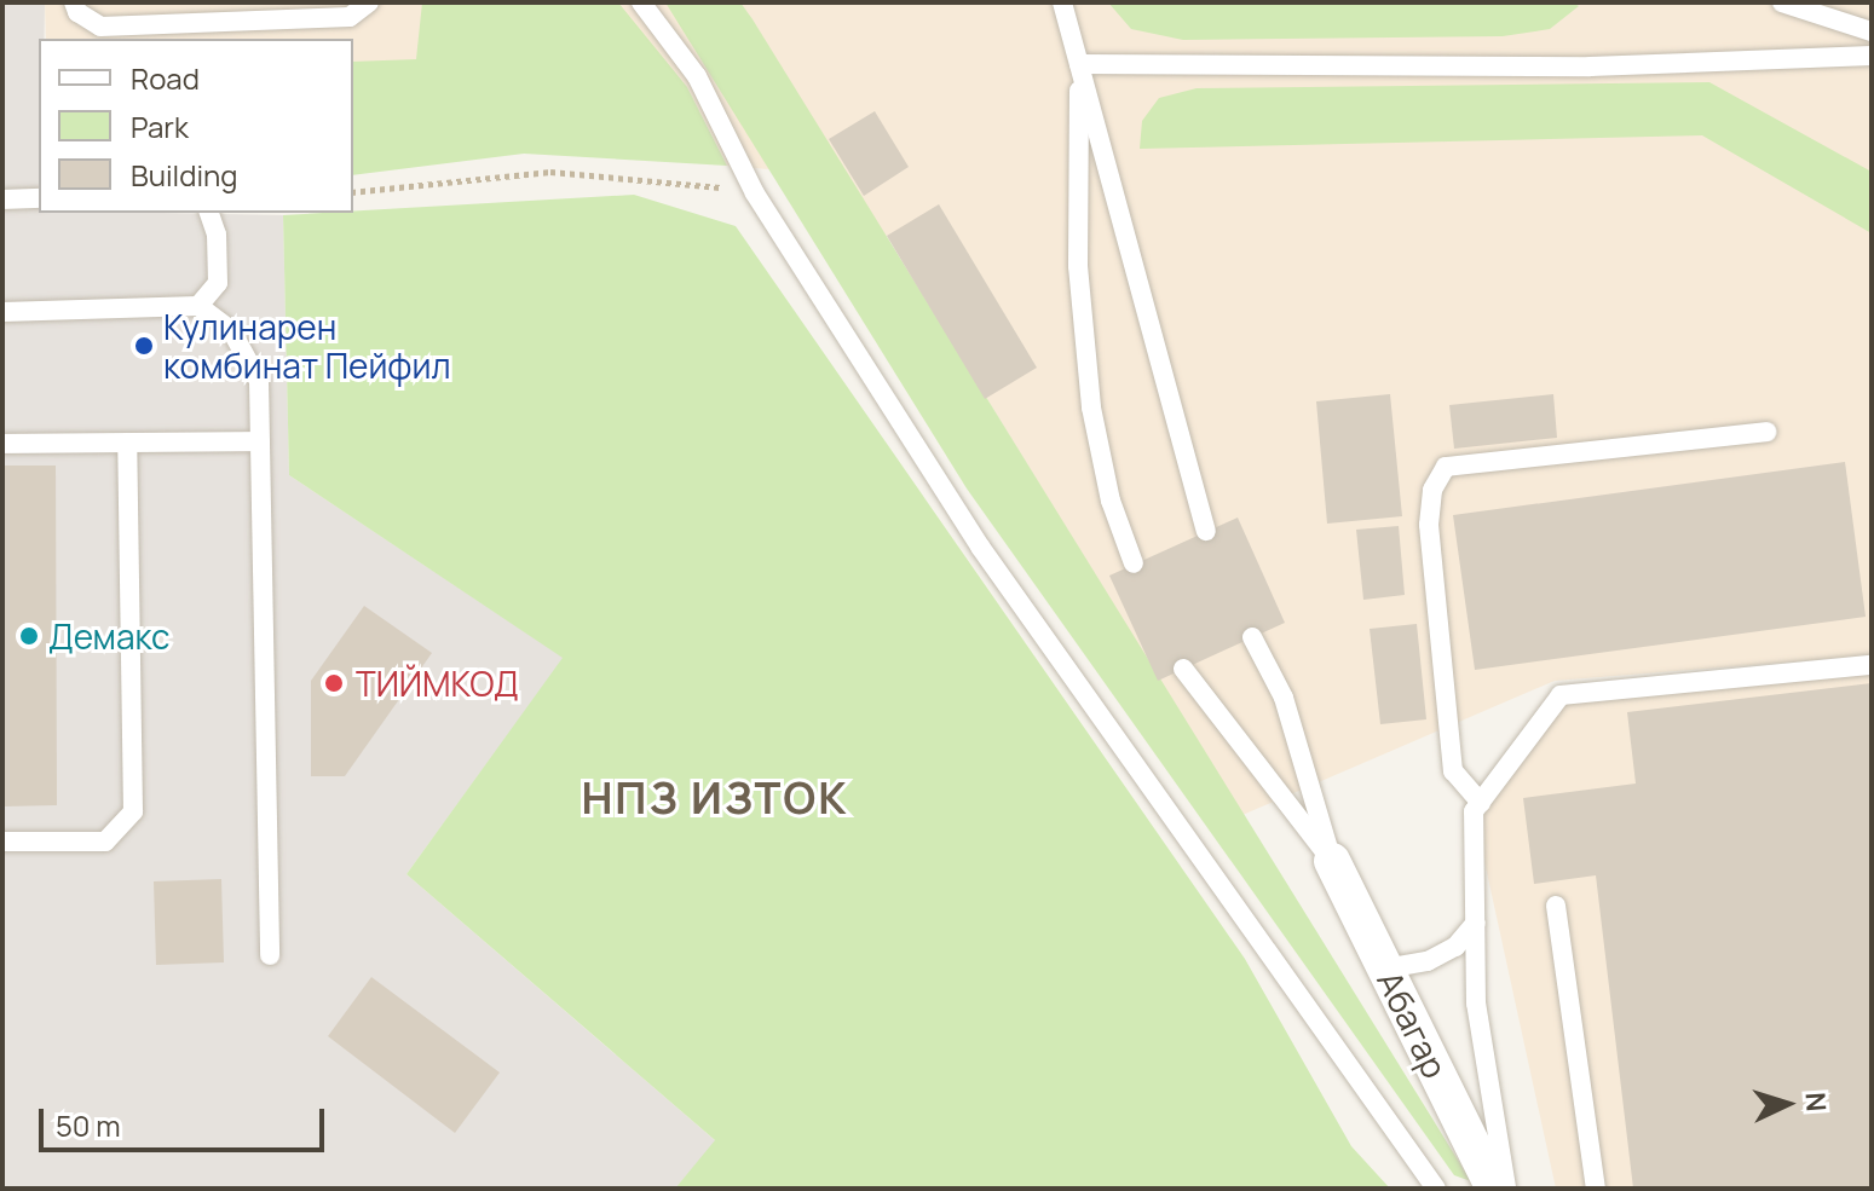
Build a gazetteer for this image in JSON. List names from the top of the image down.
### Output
{
  "streets": {
    "street": ["Абагар"]
  },
  "districts": ["НПЗ ИЗТОК"],
  "places": ["Кулинарен комбинат Пейфил", "Демакс", "ТИЙМКОД"],
  "legend": ["Road", "Park", "Building"],
  "scale_bar": "50 m",
  "north": "right"
}
